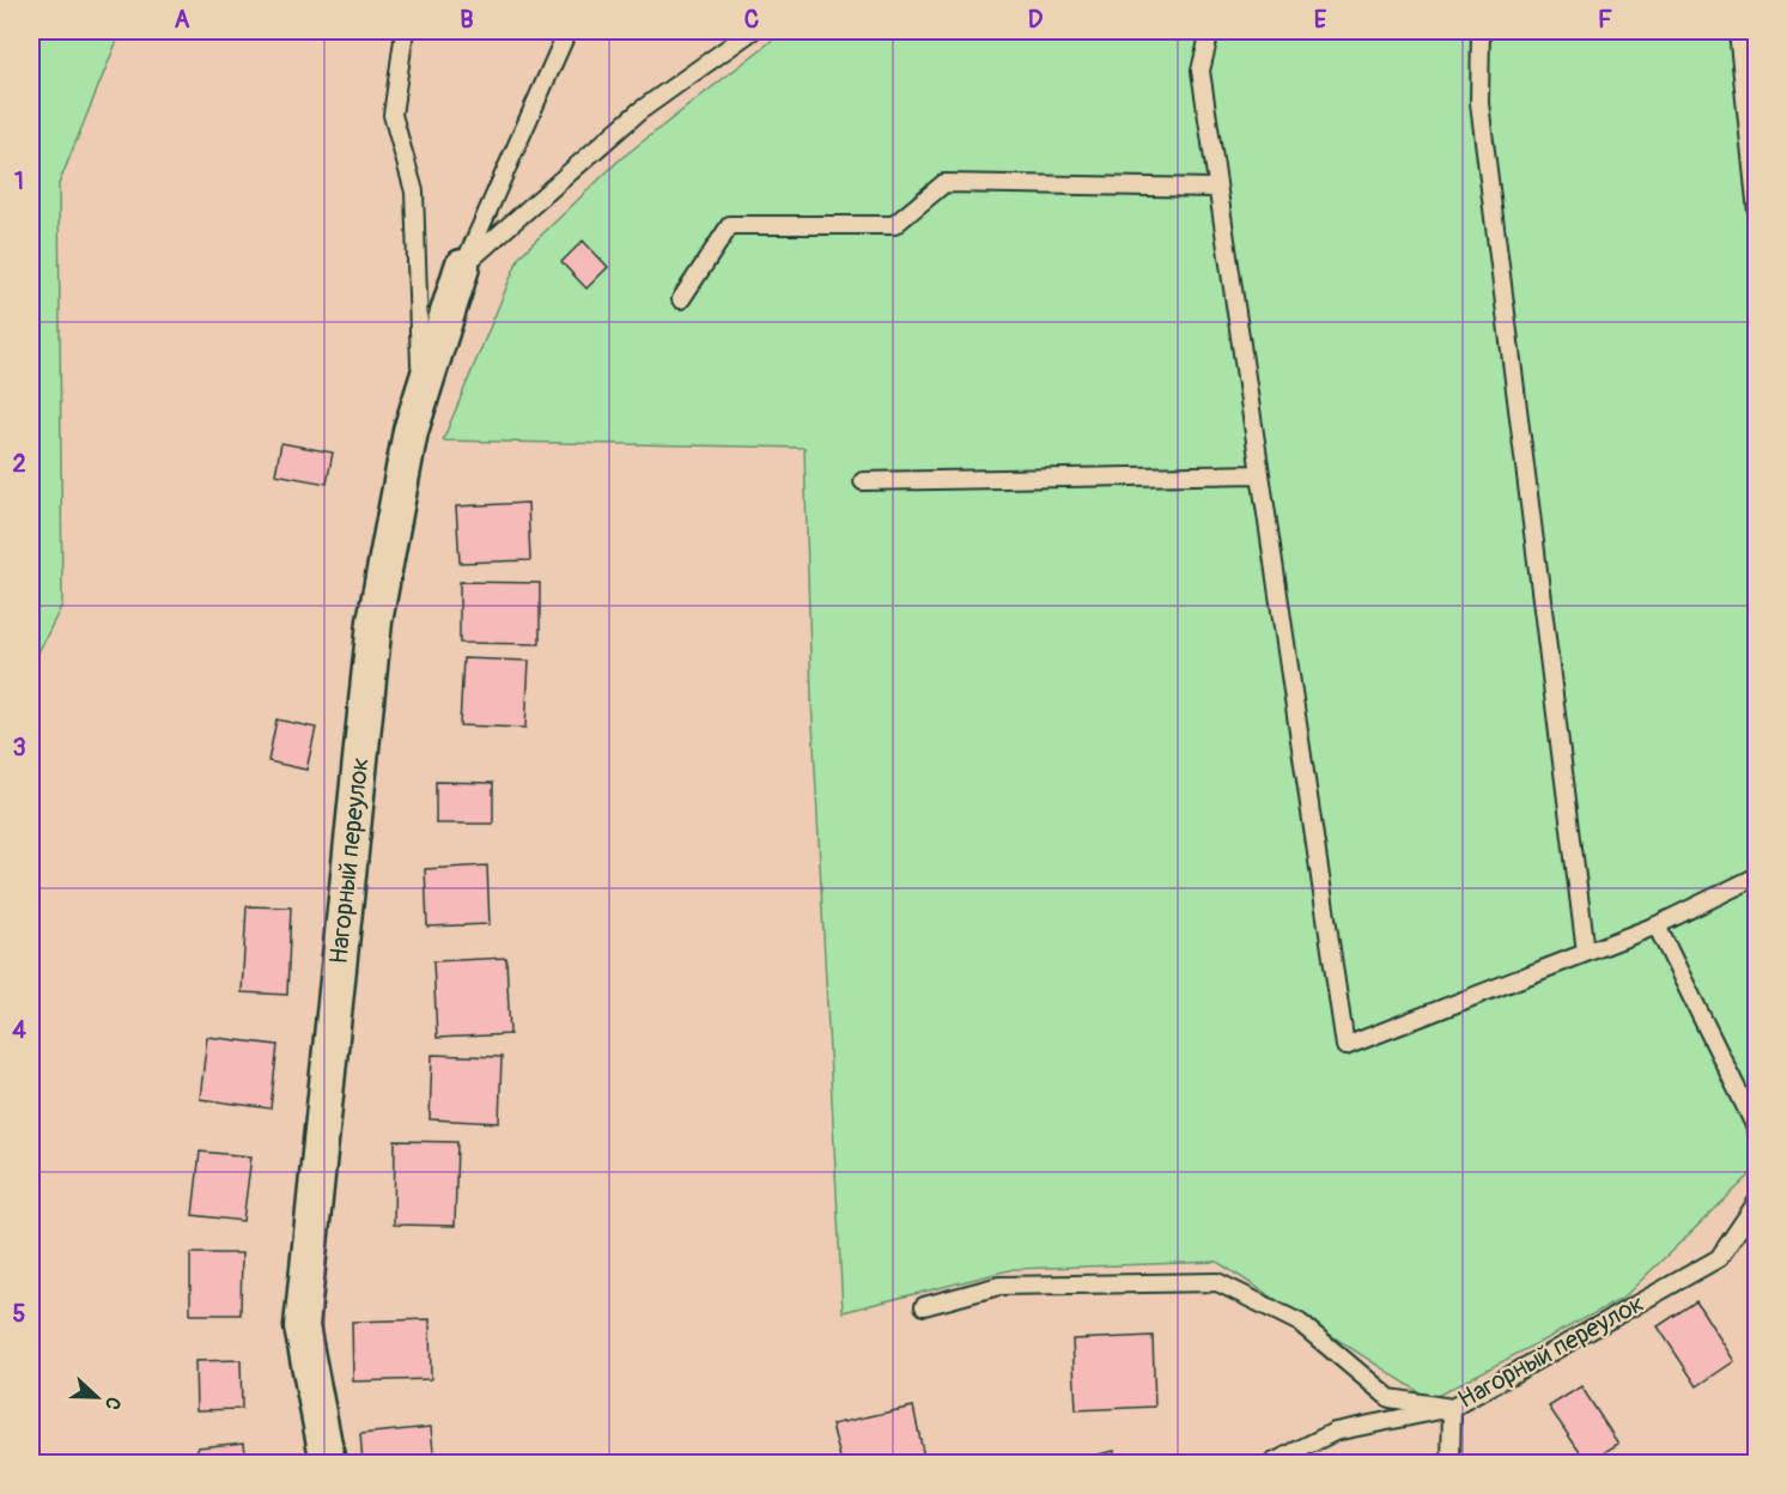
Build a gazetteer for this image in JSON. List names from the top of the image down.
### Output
{
  "streets": {
    "street": ["Нагорный переулок"]
  },
  "north": "right",
  "grid": {
    "columns": [
      "A",
      "B",
      "C",
      "D",
      "E",
      "F"
    ],
    "rows": [
      "1",
      "2",
      "3",
      "4",
      "5"
    ]
  }
}
